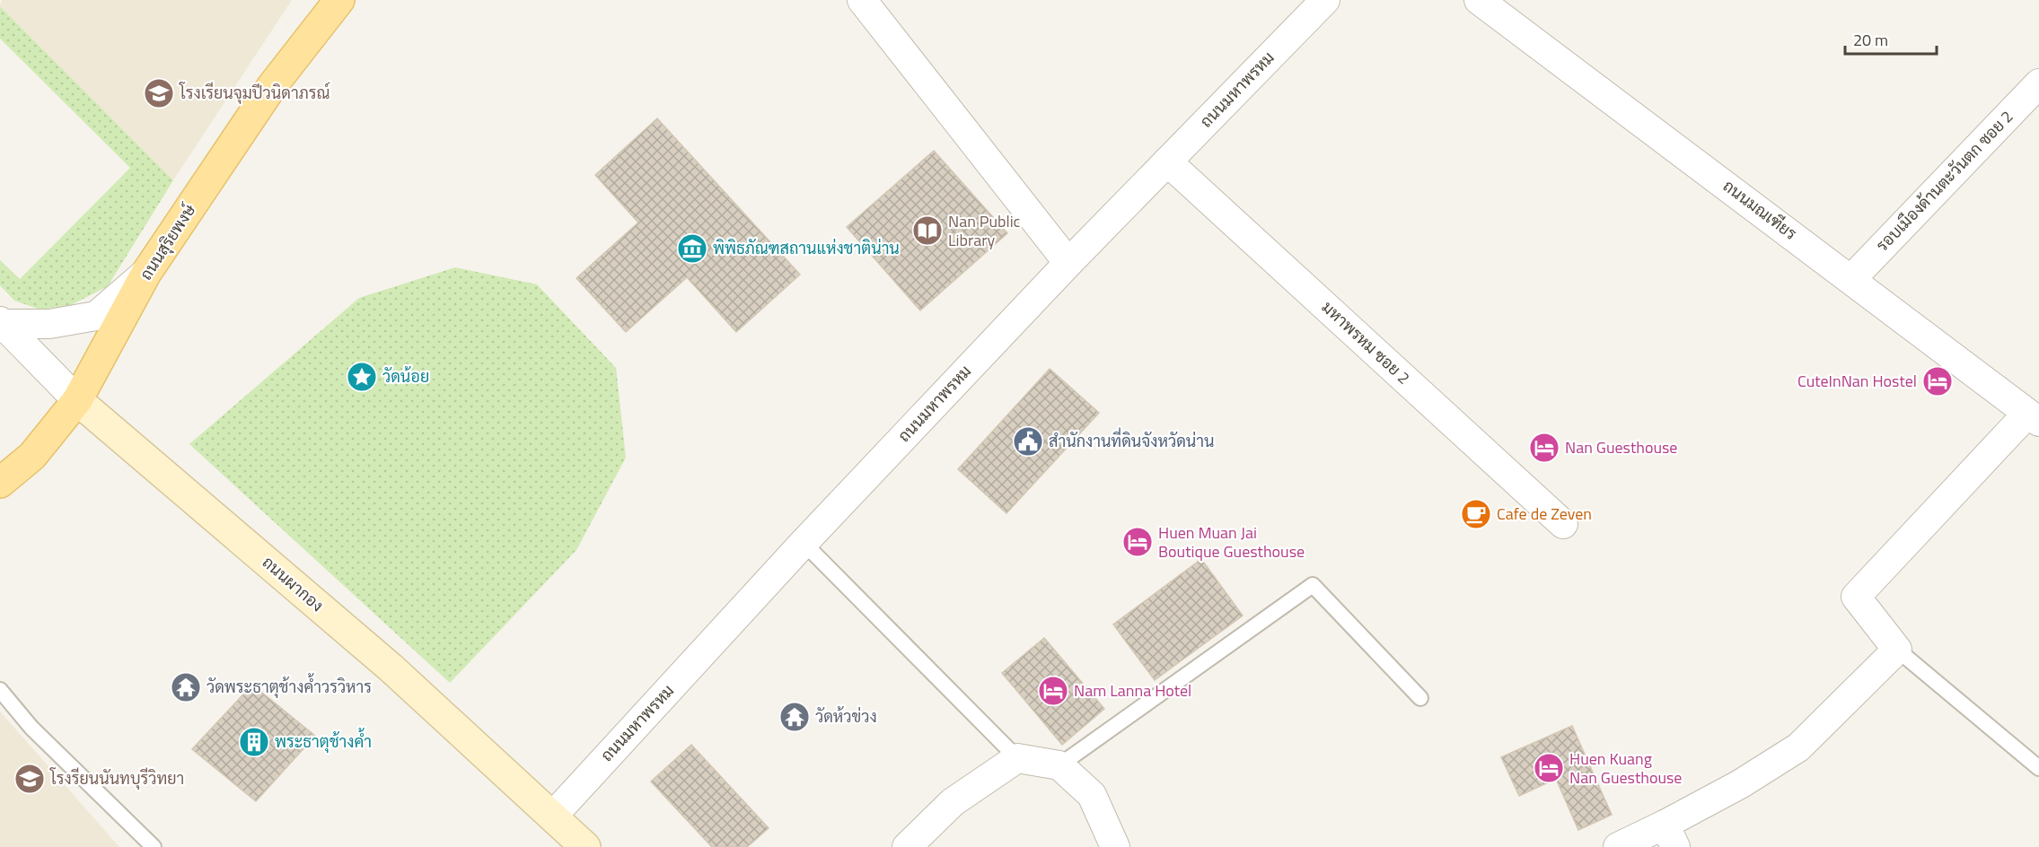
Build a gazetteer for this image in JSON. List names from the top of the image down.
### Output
{
  "streets": {
    "main road": ["ถนนสุริยพงษ์", "ถนนผากอง"],
    "street": [
      "ถนนมหาพรหม",
      "รอบเมืองด้านตะวันตก ซอย 2",
      "ถนนมณเฑียร",
      "มหาพรหม ซอย 2"
    ]
  },
  "crossings": [
    ["ถนนมหาพรหม", "มหาพรหม ซอย 2"],
    ["ถนนมหาพรหม", "ถนนผากอง"],
    ["รอบเมืองด้านตะวันตก ซอย 2", "ถนนมณเฑียร"],
    ["ถนนสุริยพงษ์", "ถนนผากอง"]
  ],
  "places": {
    "school or university": ["โรงเรียนจุมปีวนิดาภรณ์", "โรงรียนนันทบุรีวิทยา"],
    "library": ["Nan Public Library"],
    "museum": ["พิพิธภัณฑสถานแห่งชาติน่าน"],
    "place": ["วัดน้อย"],
    "hotel": [
      "CuteInNan Hostel",
      "Nan Guesthouse",
      "Huen Muan Jai Boutique Guesthouse",
      "Nam Lanna Hotel",
      "Huen Kuang Nan Guesthouse"
    ],
    "public building": ["สำนักงานที่ดินจังหวัดน่าน"],
    "cafe": ["Cafe de Zeven"],
    "temple": ["วัดพระธาตุช้างค้ำวรวิหาร", "วัดห้วข่วง"],
    "building": ["พระธาตุช้างค้ำ"]
  },
  "scale_bar": "20 m"
}
